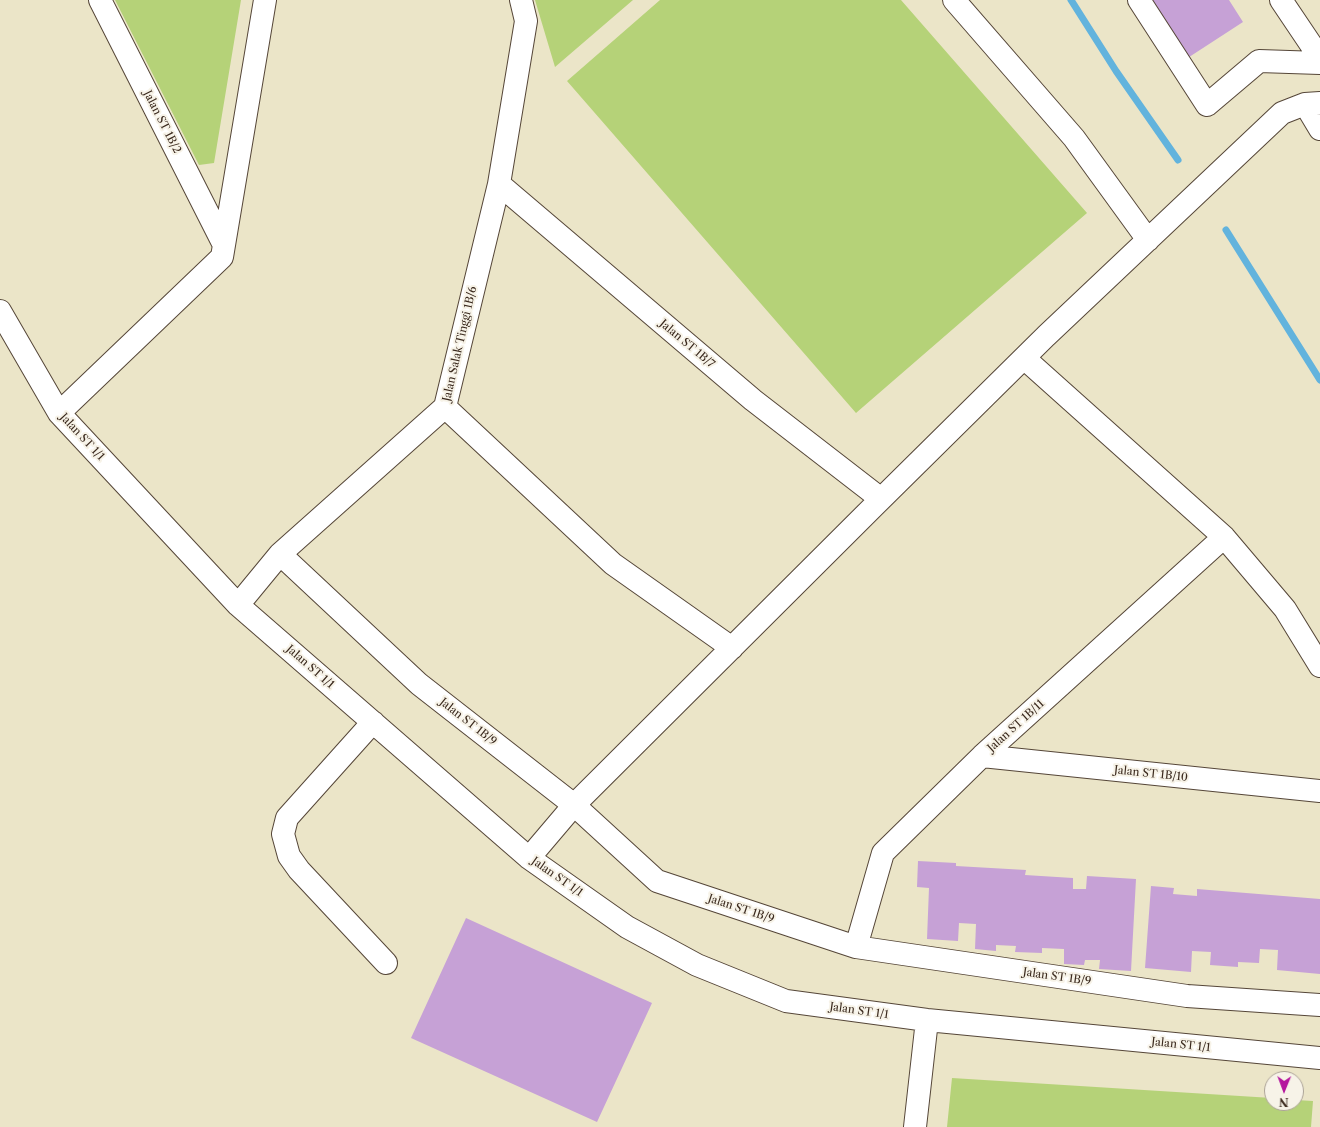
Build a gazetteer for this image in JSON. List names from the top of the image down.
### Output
{
  "streets": {
    "street": [
      "Jalan ST 1B/2",
      "Jalan Salak Tinggi 1B/6",
      "Jalan ST 1B/7",
      "Jalan ST 1/1",
      "Jalan ST 1B/9",
      "Jalan ST 1B/11",
      "Jalan ST 1B/10"
    ]
  },
  "crossings": [
    ["Jalan Salak Tinggi 1B/6", "Jalan ST 1B/7"],
    ["Jalan Salak Tinggi 1B/6", "Jalan ST 1/1"],
    ["Jalan Salak Tinggi 1B/6", "Jalan ST 1B/9"],
    ["Jalan ST 1B/9", "Jalan ST 1B/11"],
    ["Jalan ST 1B/11", "Jalan ST 1B/10"]
  ],
  "north": "bottom"
}
